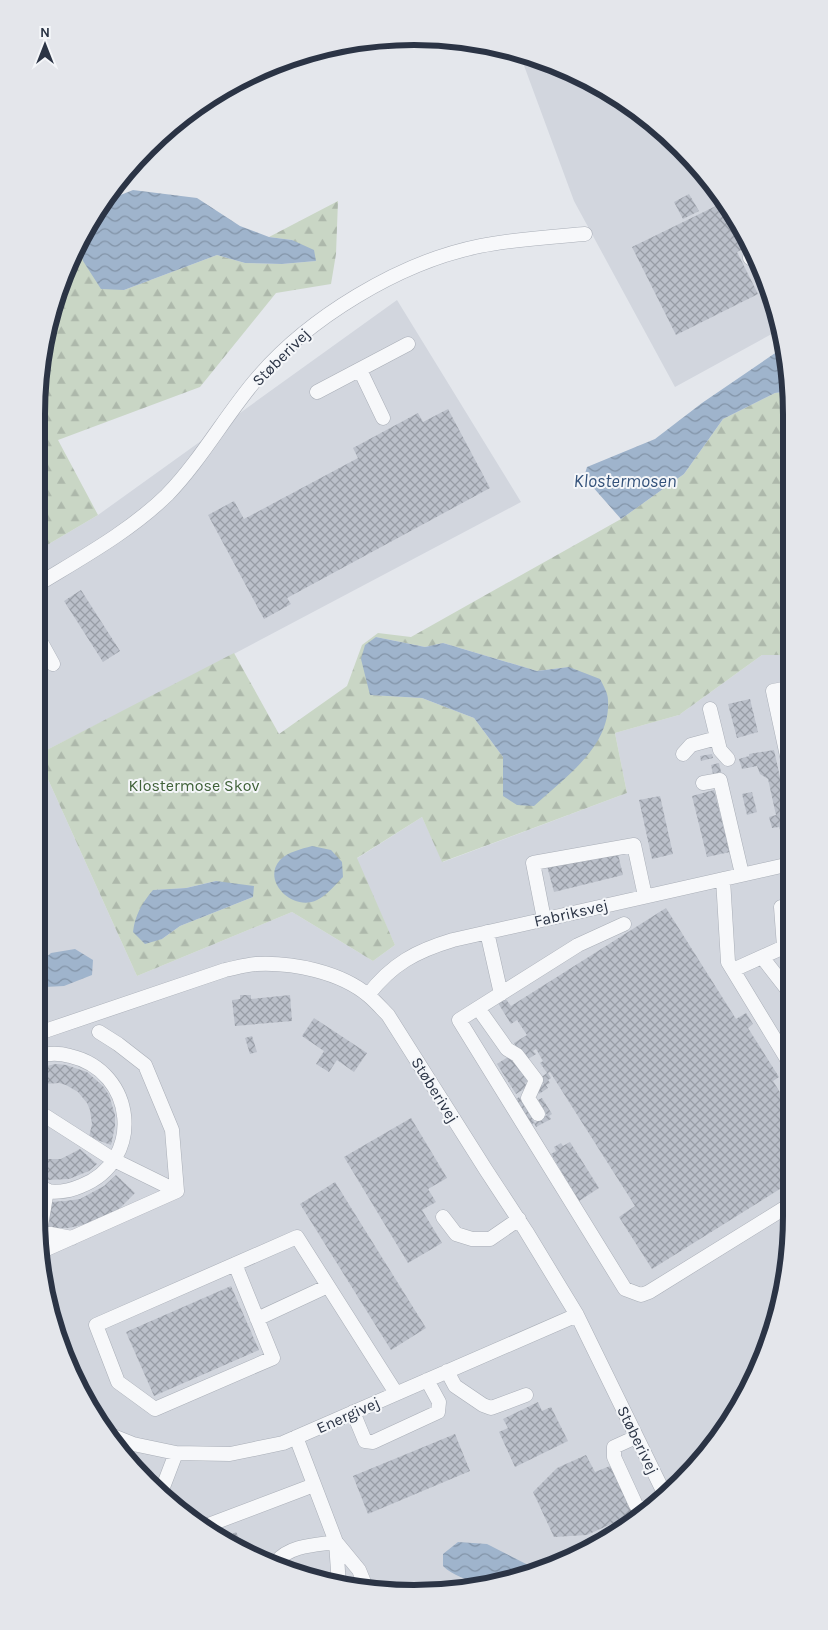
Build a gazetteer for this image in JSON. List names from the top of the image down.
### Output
{
  "streets": {
    "street": ["Støberivej", "Fabriksvej", "Energivej"]
  },
  "crossings": [
    ["Støberivej", "Fabriksvej"],
    ["Støberivej", "Energivej"]
  ],
  "water": ["Klostermosen"],
  "parks": ["Klostermose Skov"],
  "north": "top"
}
